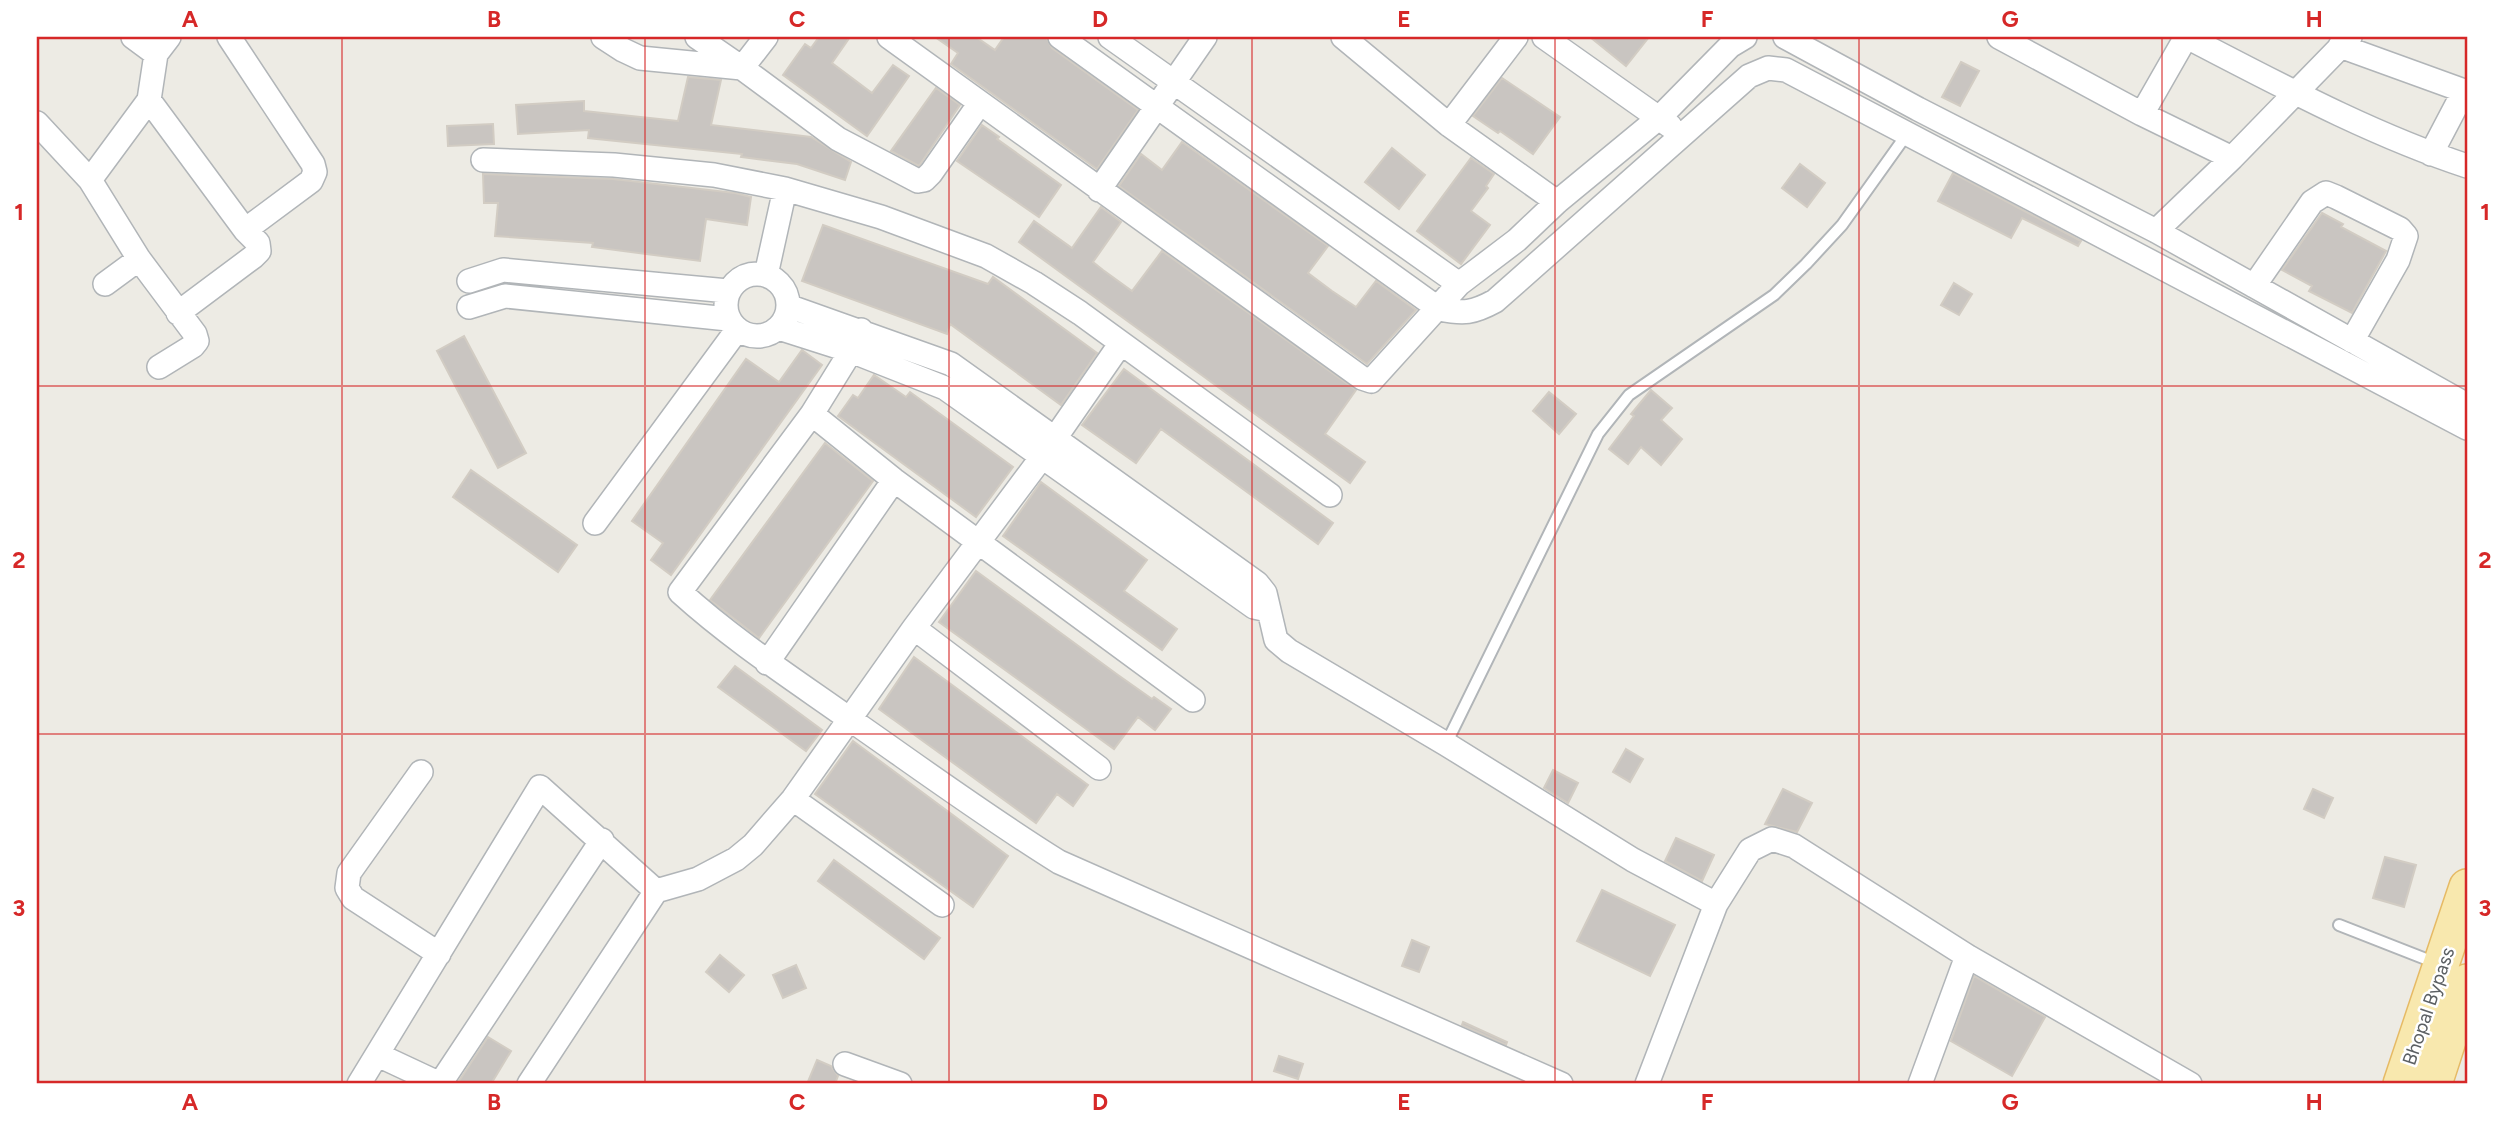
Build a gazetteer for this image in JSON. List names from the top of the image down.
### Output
{
  "streets": {
    "main road": ["Bhopal Bypass"]
  },
  "grid": {
    "columns": [
      "A",
      "B",
      "C",
      "D",
      "E",
      "F",
      "G",
      "H"
    ],
    "rows": ["1", "2", "3"]
  }
}
